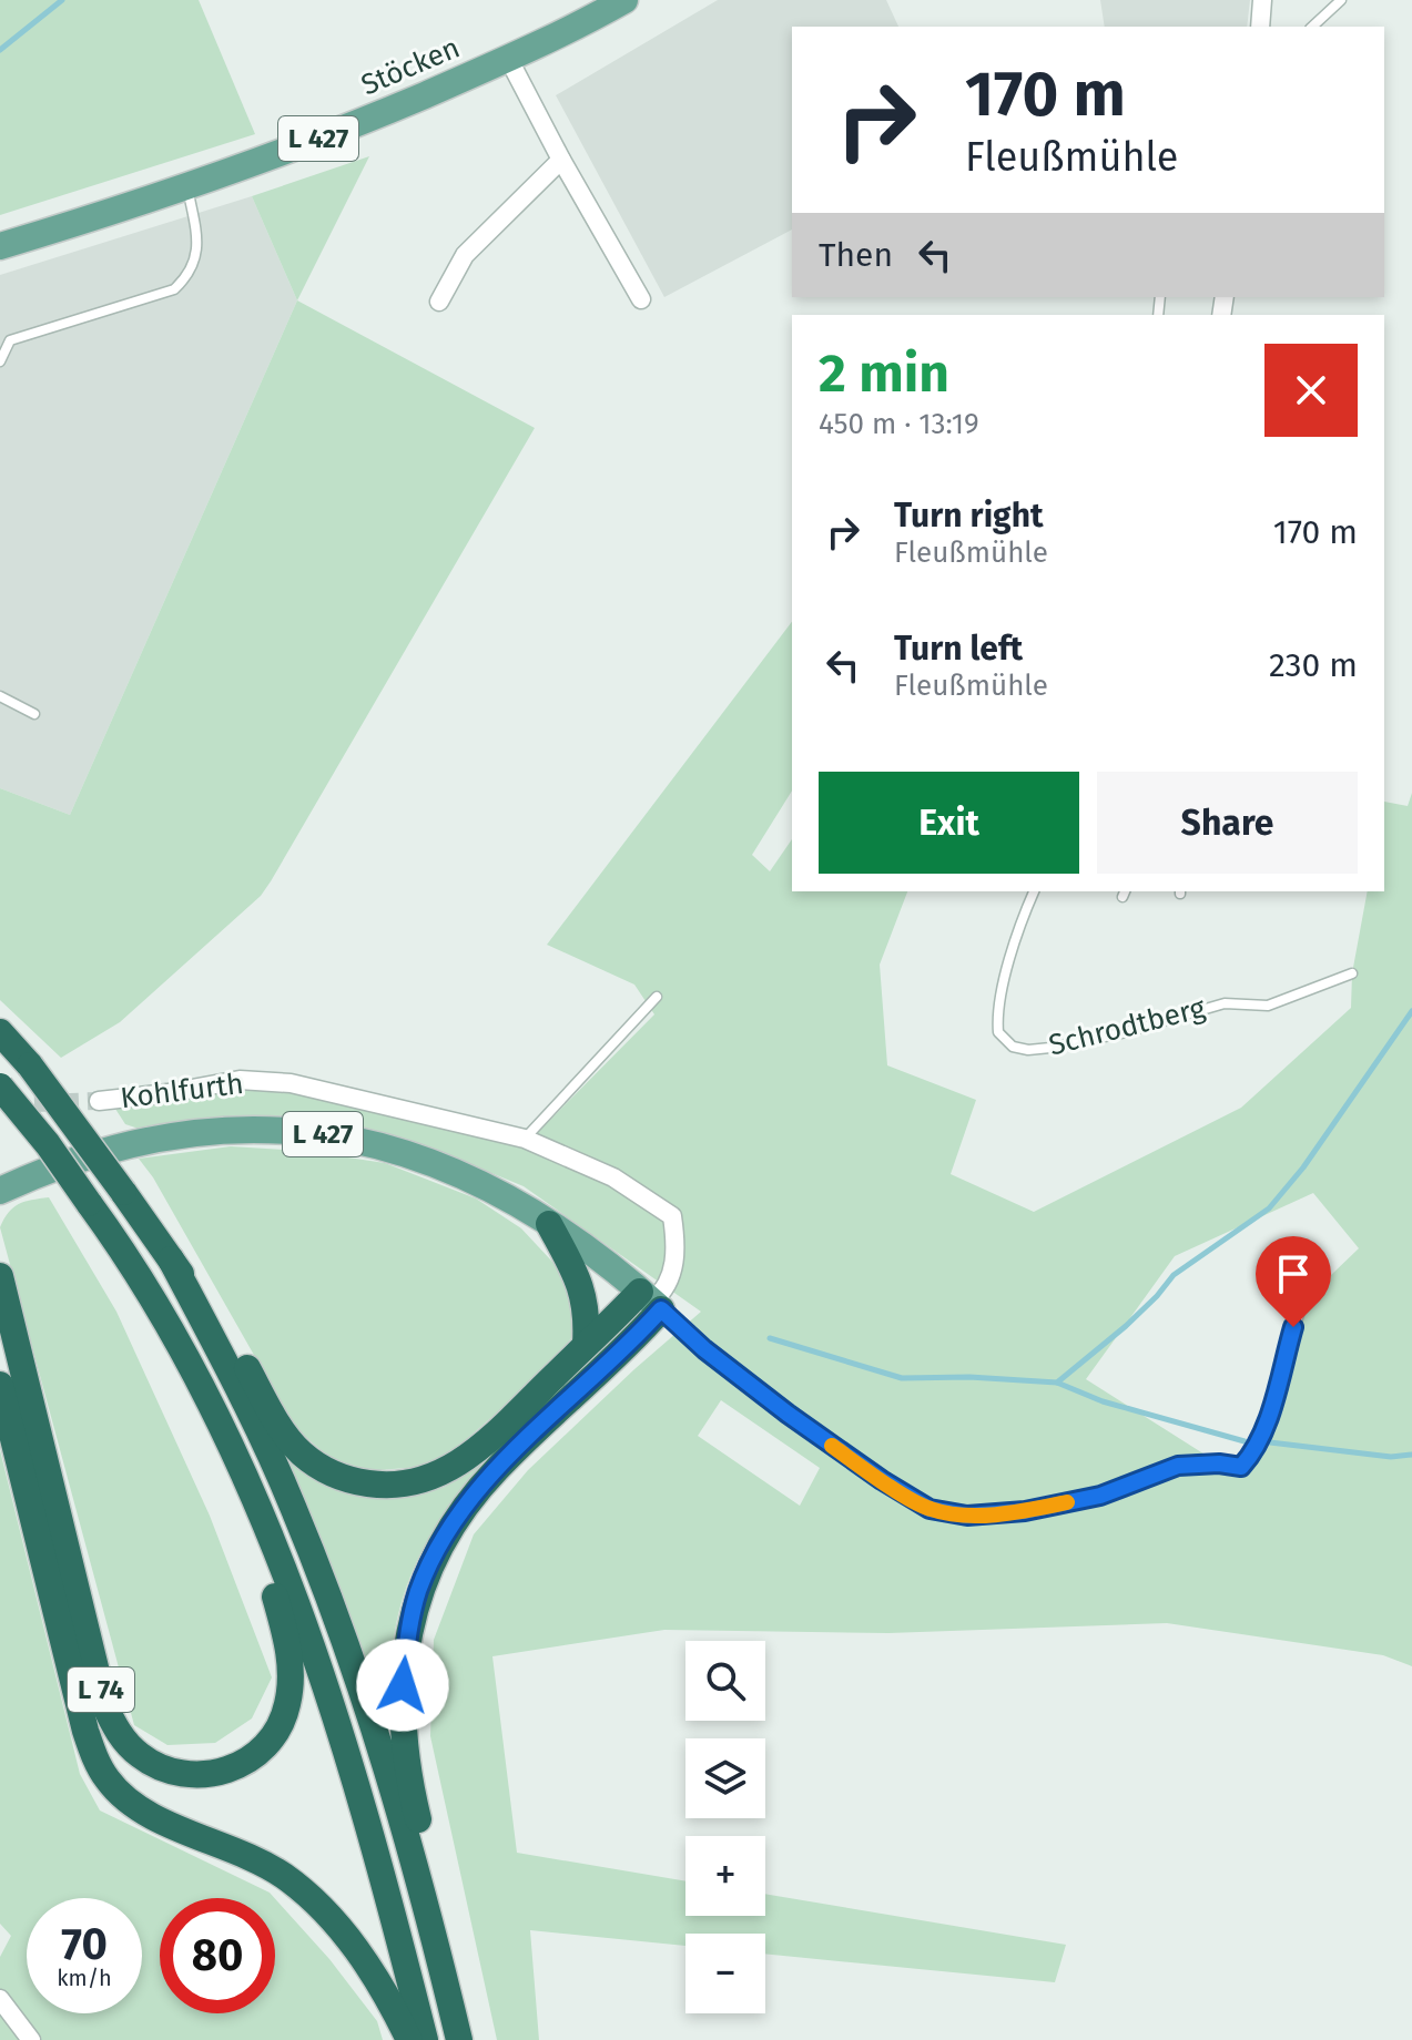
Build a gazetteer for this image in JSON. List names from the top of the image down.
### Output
{
  "streets": {
    "highway": ["L 74"],
    "main road": ["Stöcken", "L 427"],
    "street": ["Kohlfurth"],
    "lane": ["Schrodtberg"]
  },
  "crossings": [
    ["L 427", "Kohlfurth"]
  ],
  "page": {
    "turn": ["170 m", "Fleußmühle"],
    "then": "Then",
    "heading": ["2 min", "450 m · 13:19"],
    "list": [
      {
        "name": "Turn right",
        "note": "Fleußmühle",
        "value": "170 m"
      },
      {
        "name": "Turn left",
        "note": "Fleußmühle",
        "value": "230 m"
      }
    ],
    "buttons": ["Exit", "Share"],
    "map_buttons": ["+", "−"],
    "speed": "70 km/h",
    "limit": "80"
  }
}
